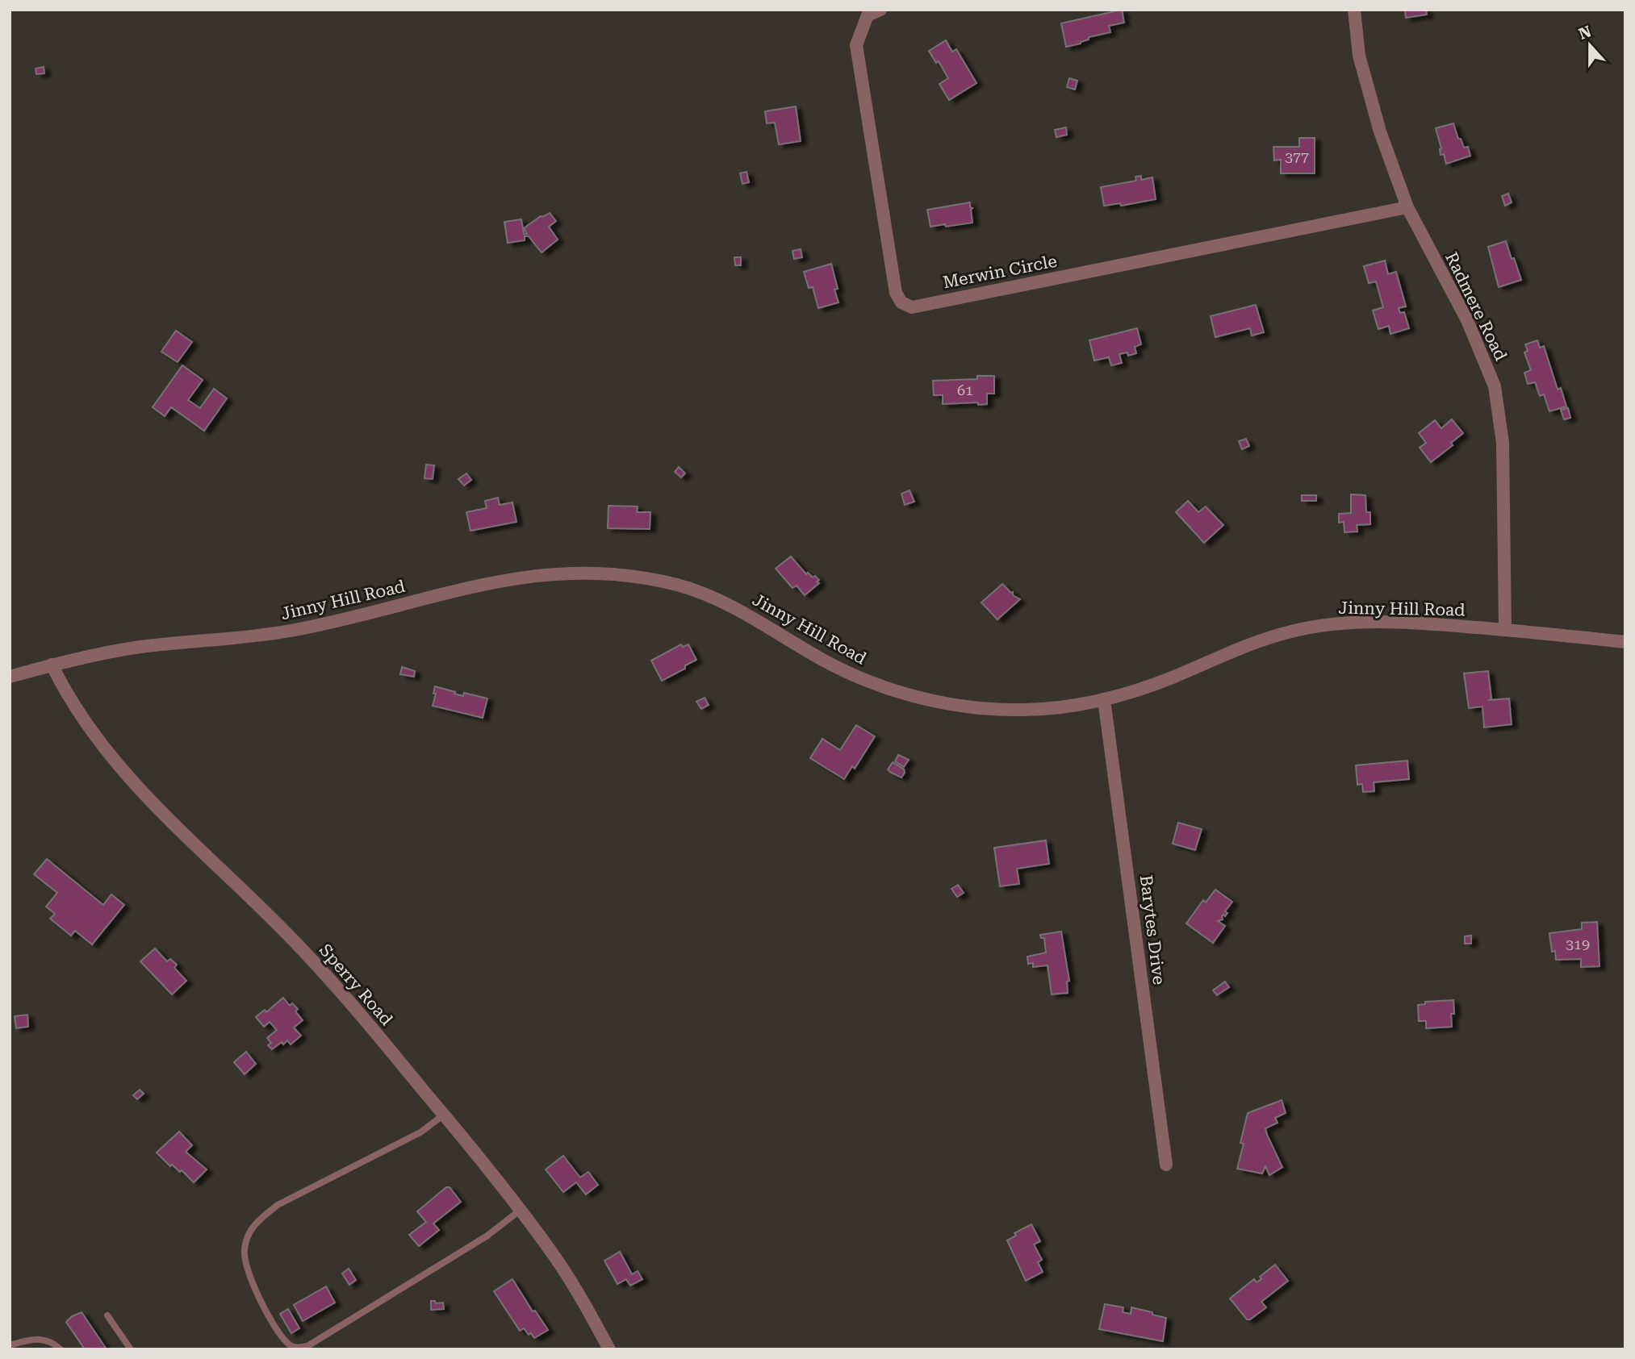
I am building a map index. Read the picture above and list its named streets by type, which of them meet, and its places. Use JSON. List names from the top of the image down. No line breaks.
{"streets":{"street":["Merwin Circle","Radmere Road","Jinny Hill Road","Barytes Drive","Sperry Road"]},"crossings":[["Merwin Circle","Radmere Road"],["Radmere Road","Jinny Hill Road"],["Jinny Hill Road","Barytes Drive"],["Jinny Hill Road","Sperry Road"]],"house_numbers":["377","61","319"],"north":"top"}
